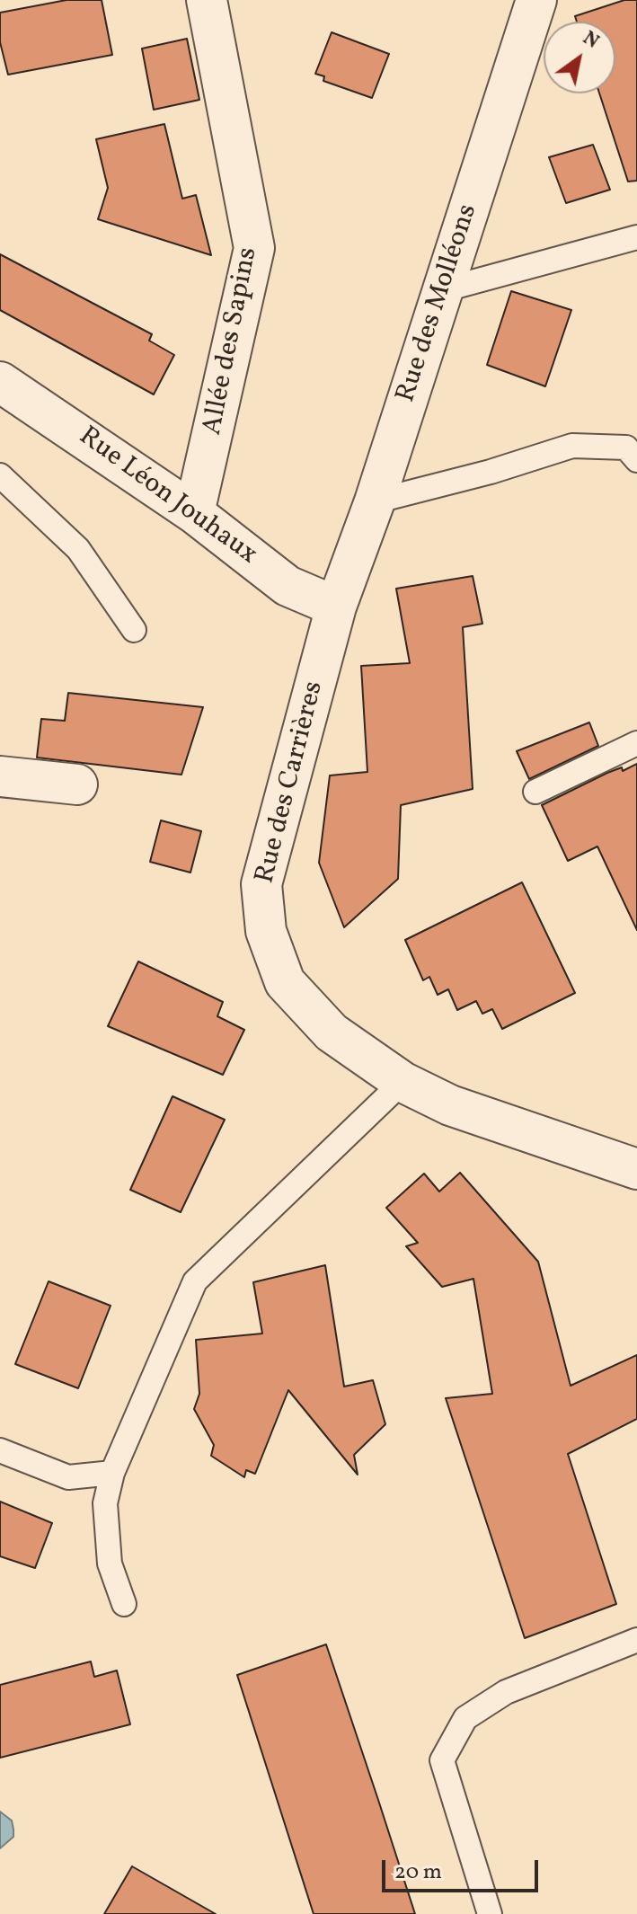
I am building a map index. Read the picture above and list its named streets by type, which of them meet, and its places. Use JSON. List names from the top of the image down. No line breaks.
{"streets":{"street":["Rue des Molléons","Allée des Sapins","Rue Léon Jouhaux","Rue des Carrières"]},"crossings":[["Rue des Molléons","Rue Léon Jouhaux"],["Rue des Molléons","Rue des Carrières"],["Allée des Sapins","Rue Léon Jouhaux"],["Rue Léon Jouhaux","Rue des Carrières"]],"scale_bar":"20 m","north":"top right"}
